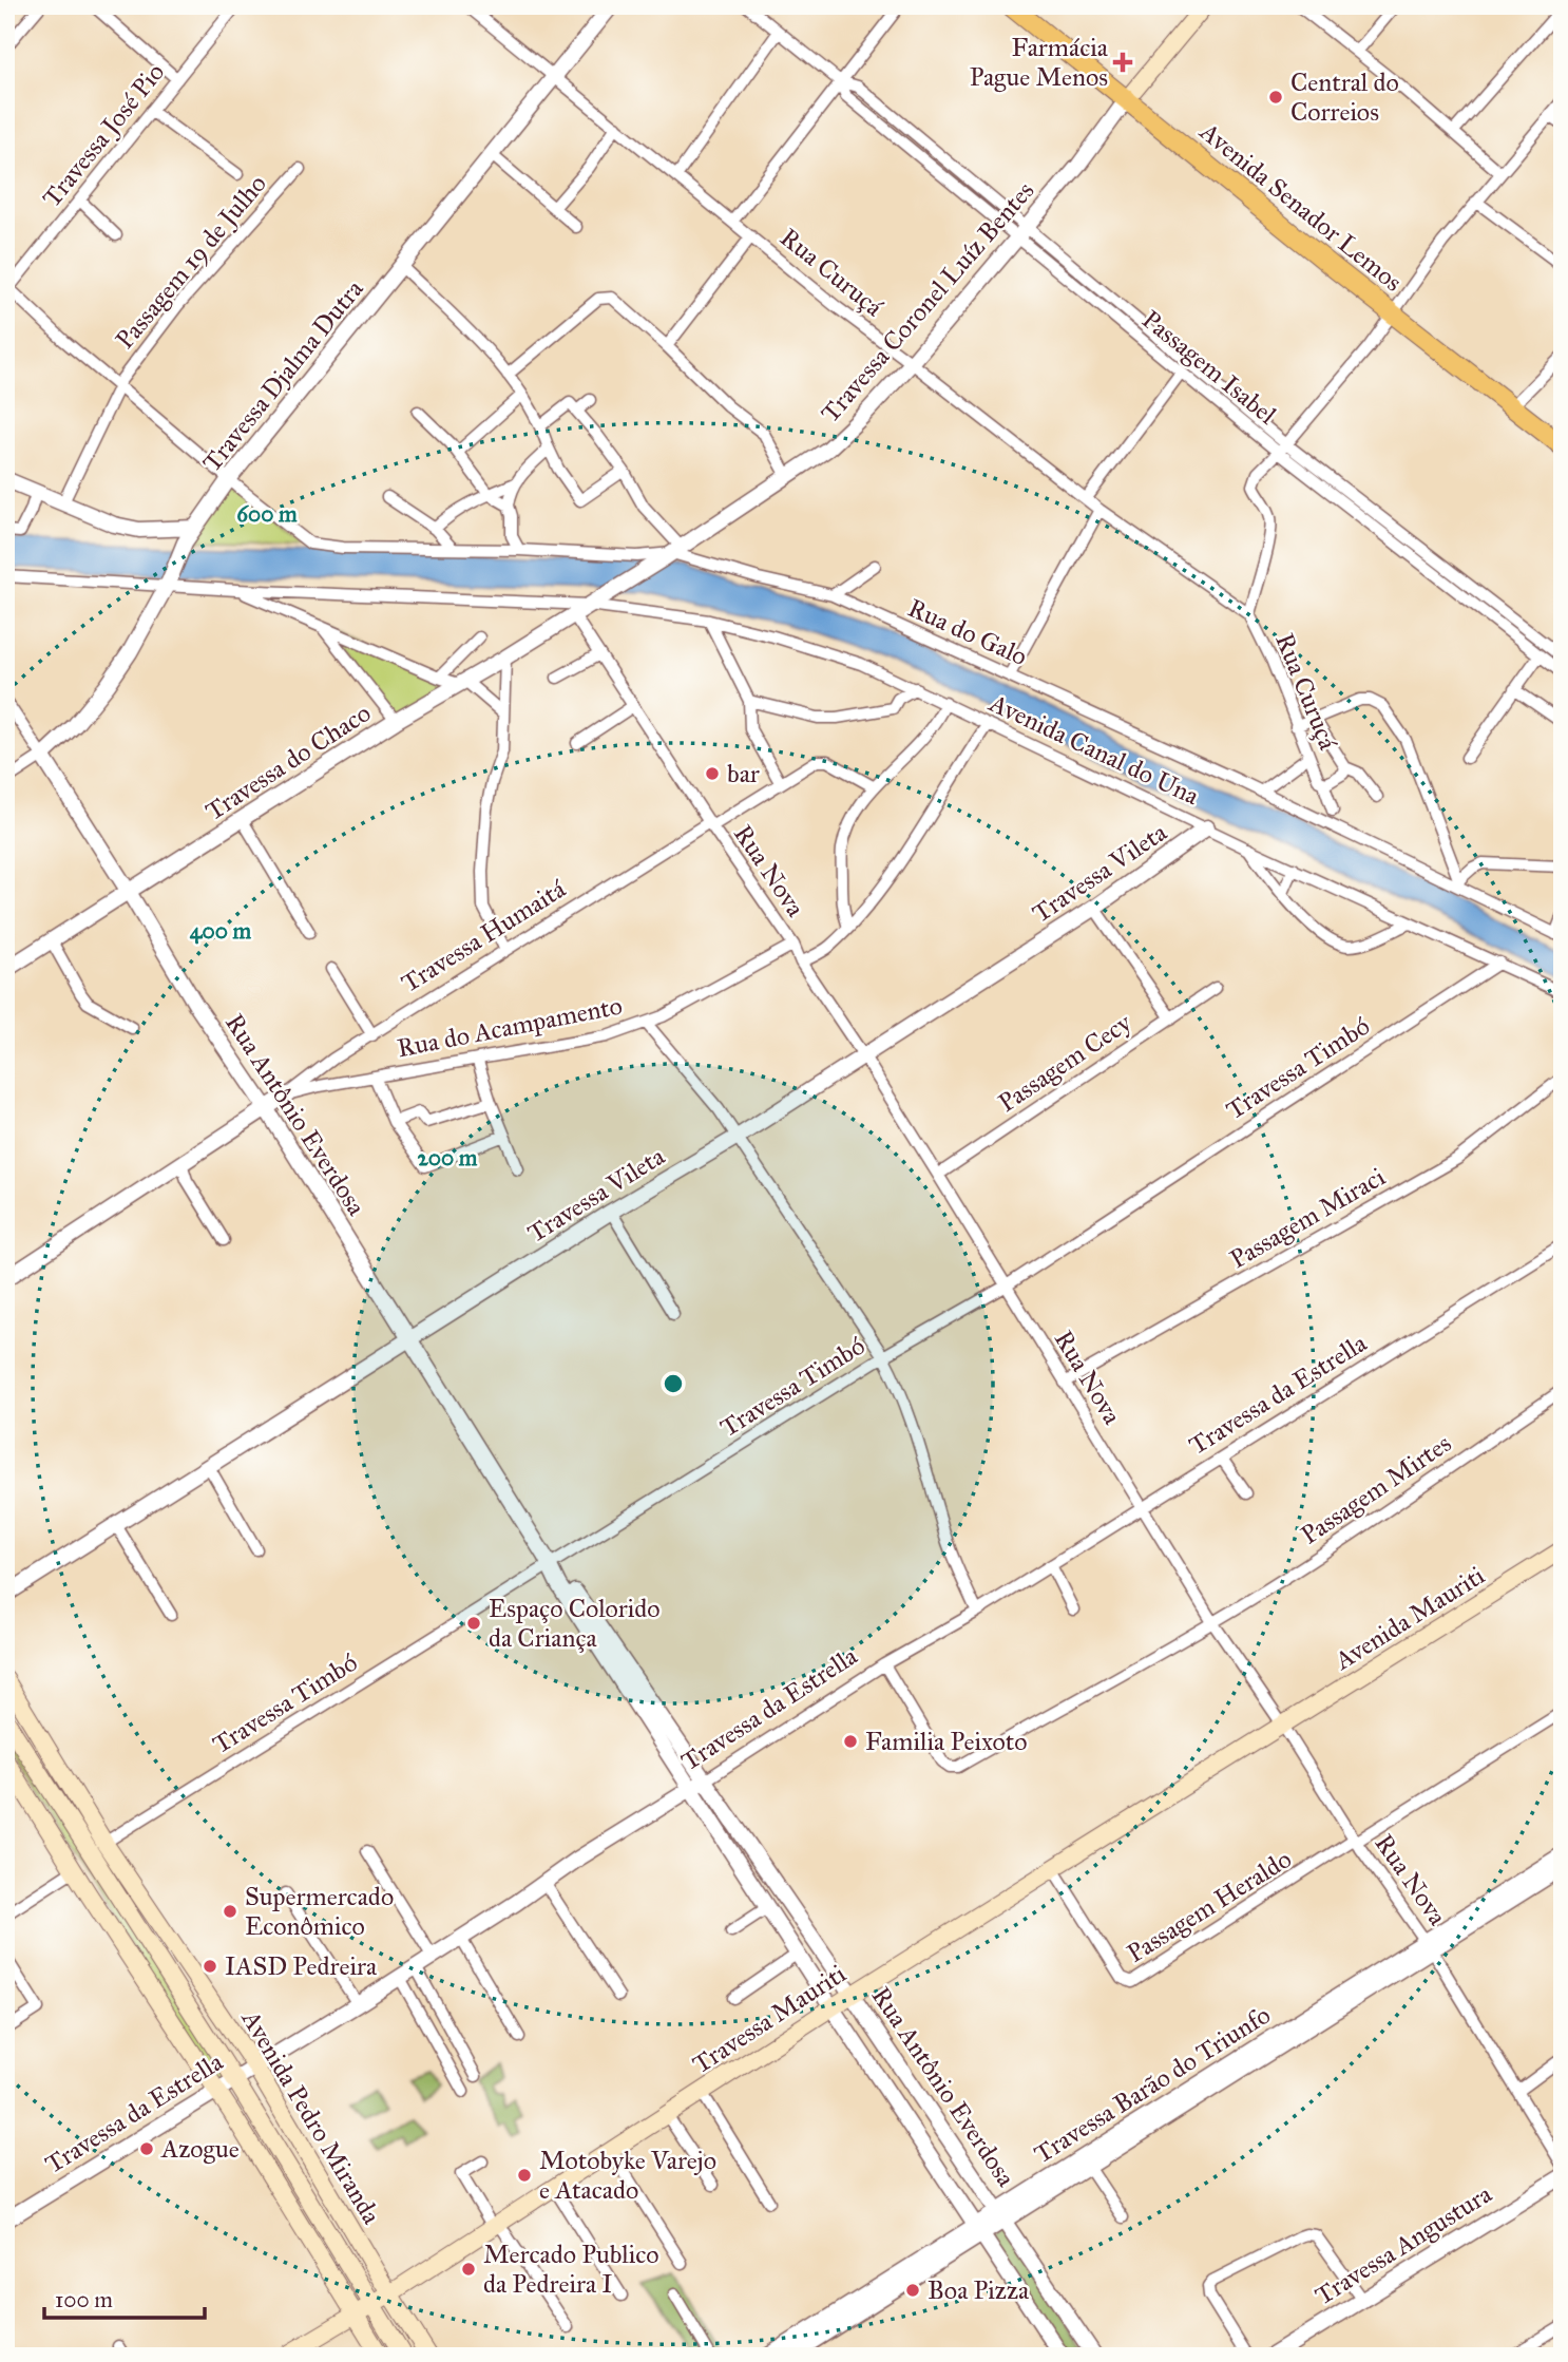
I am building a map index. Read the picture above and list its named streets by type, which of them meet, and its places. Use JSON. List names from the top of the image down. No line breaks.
{"streets":{"main road":["Avenida Senador Lemos","Travessa Coronel Luíz Bentes","Avenida Mauriti","Travessa Mauriti","Avenida Pedro Miranda"],"street":["Travessa José Pio","Passagem 19 de Julho","Rua Curuçá","Passagem Isabel","Travessa Djalma Dutra","Rua do Galo","Avenida Canal do Una","Travessa do Chaco","Rua Nova","Travessa Vileta","Travessa Humaitá","Rua do Acampamento","Passagem Cecy","Travessa Timbó","Rua Antônio Everdosa","Passagem Miraci","Travessa da Estrella","Passagem Mirtes","Passagem Heraldo","Travessa Barão do Triunfo","Travessa Angustura"]},"crossings":[["Avenida Senador Lemos","Travessa Coronel Luíz Bentes"],["Rua Curuçá","Travessa Coronel Luíz Bentes"],["Rua Curuçá","Passagem Isabel"],["Rua Curuçá","Travessa Djalma Dutra"],["Travessa Coronel Luíz Bentes","Passagem Isabel"],["Travessa Coronel Luíz Bentes","Rua do Galo"],["Travessa Coronel Luíz Bentes","Avenida Canal do Una"],["Travessa Coronel Luíz Bentes","Travessa do Chaco"],["Travessa Djalma Dutra","Rua do Galo"],["Travessa Djalma Dutra","Rua Antônio Everdosa"],["Avenida Canal do Una","Travessa do Chaco"],["Avenida Canal do Una","Travessa Vileta"],["Avenida Canal do Una","Travessa Timbó"],["Travessa do Chaco","Rua Nova"],["Travessa do Chaco","Rua Antônio Everdosa"],["Rua Nova","Travessa Vileta"],["Rua Nova","Travessa Humaitá"],["Rua Nova","Rua do Acampamento"],["Rua Nova","Passagem Cecy"],["Rua Nova","Travessa Timbó"],["Rua Nova","Passagem Miraci"],["Rua Nova","Travessa da Estrella"],["Rua Nova","Passagem Mirtes"],["Rua Nova","Avenida Mauriti"],["Rua Nova","Passagem Heraldo"],["Rua Nova","Travessa Mauriti"],["Rua Nova","Travessa Barão do Triunfo"],["Travessa Vileta","Rua Antônio Everdosa"],["Travessa Humaitá","Rua do Acampamento"],["Rua do Acampamento","Rua Antônio Everdosa"],["Travessa Timbó","Rua Antônio Everdosa"],["Travessa Timbó","Avenida Pedro Miranda"],["Rua Antônio Everdosa","Travessa da Estrella"],["Rua Antônio Everdosa","Travessa Mauriti"],["Rua Antônio Everdosa","Travessa Barão do Triunfo"],["Travessa da Estrella","Passagem Mirtes"],["Travessa da Estrella","Avenida Pedro Miranda"],["Avenida Mauriti","Travessa Mauriti"],["Passagem Heraldo","Travessa Mauriti"],["Travessa Mauriti","Avenida Pedro Miranda"]],"places":{"health":["Farmácia Pague Menos"],"other":["Central do Correios","bar","Espaço Colorido da Criança","Familia Peixoto","Supermercado Econômico","IASD Pedreira","Azogue","Motobyke Varejo e Atacado","Mercado Publico da Pedreira I","Boa Pizza"]},"scale_bar":"100 m","rings":["600 m","400 m","200 m"]}
